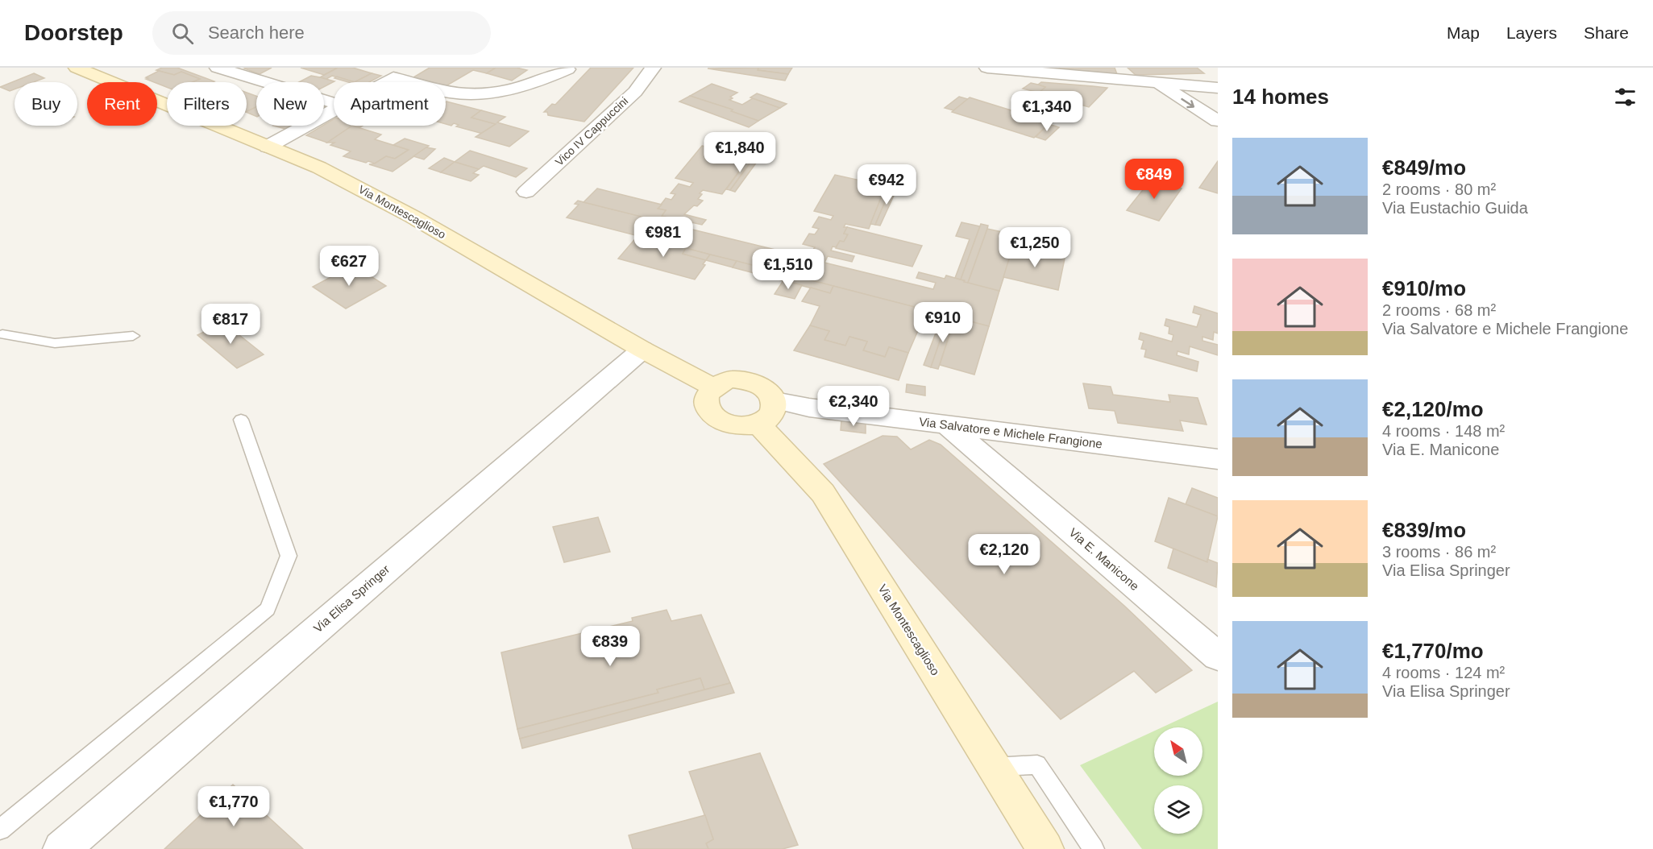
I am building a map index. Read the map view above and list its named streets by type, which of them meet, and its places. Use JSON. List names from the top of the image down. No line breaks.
{"streets":{"main road":["Via Montescaglioso"],"street":["Vico IV Cappuccini","Via Salvatore e Michele Frangione","Via E. Manicone","Via Elisa Springer"]},"crossings":[["Via Montescaglioso","Via Salvatore e Michele Frangione"],["Via Montescaglioso","Via Elisa Springer"],["Via Salvatore e Michele Frangione","Via E. Manicone"]],"north":"top left","page":{"header":"Doorstep","search":"Search here","nav":["Map","Layers","Share"],"heading":"14 homes","chip":["Buy","Rent","Filters","New","Apartment"],"price":["€1,340","€1,840","€849","€942","€981","€1,250","€627","€1,510","€910","€817","€2,340","€2,120","€839","€1,770"],"list":[{"name":"€849/mo","note":"2 rooms · 80 m² · Via Eustachio Guida"},{"name":"€910/mo","note":"2 rooms · 68 m² · Via Salvatore e Michele Frangione"},{"name":"€2,120/mo","note":"4 rooms · 148 m² · Via E. Manicone"},{"name":"€839/mo","note":"3 rooms · 86 m² · Via Elisa Springer"},{"name":"€1,770/mo","note":"4 rooms · 124 m² · Via Elisa Springer"}]}}
